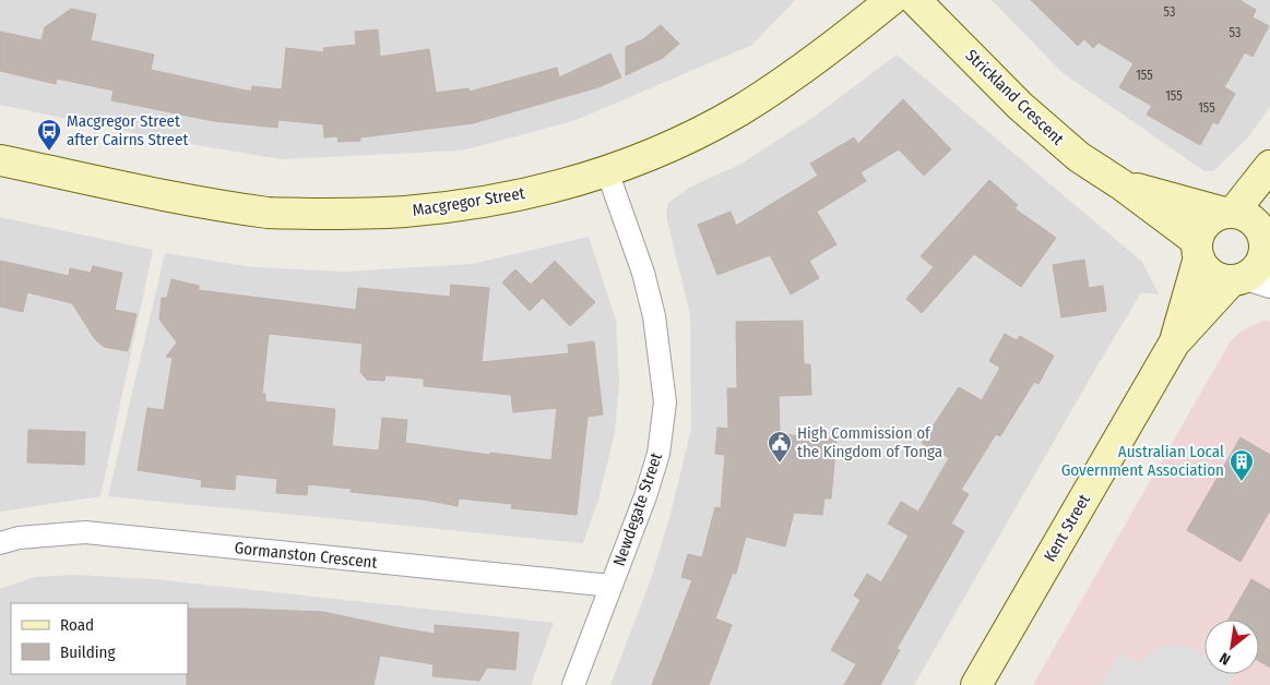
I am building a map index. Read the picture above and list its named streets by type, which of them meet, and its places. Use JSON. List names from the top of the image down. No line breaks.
{"streets":{"street":["Strickland Crescent","Macgregor Street","Newdegate Street","Kent Street","Gormanston Crescent"]},"crossings":[["Strickland Crescent","Kent Street"],["Macgregor Street","Newdegate Street"],["Newdegate Street","Gormanston Crescent"]],"places":{"bus stop":["Macgregor Street after Cairns Street"],"public building":["High Commission of the Kingdom of Tonga"],"building":["Australian Local Government Association"]},"house_numbers":["53","53","155","155","155"],"legend":["Road","Building"],"north":"bottom left"}
